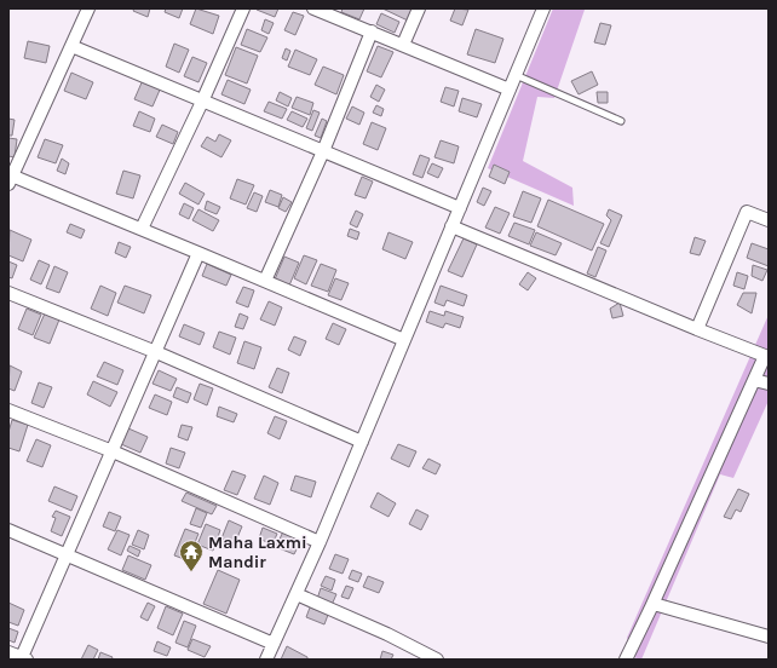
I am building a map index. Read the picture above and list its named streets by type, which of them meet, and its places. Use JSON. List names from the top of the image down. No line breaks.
{"places":{"temple":["Maha Laxmi Mandir"]}}
